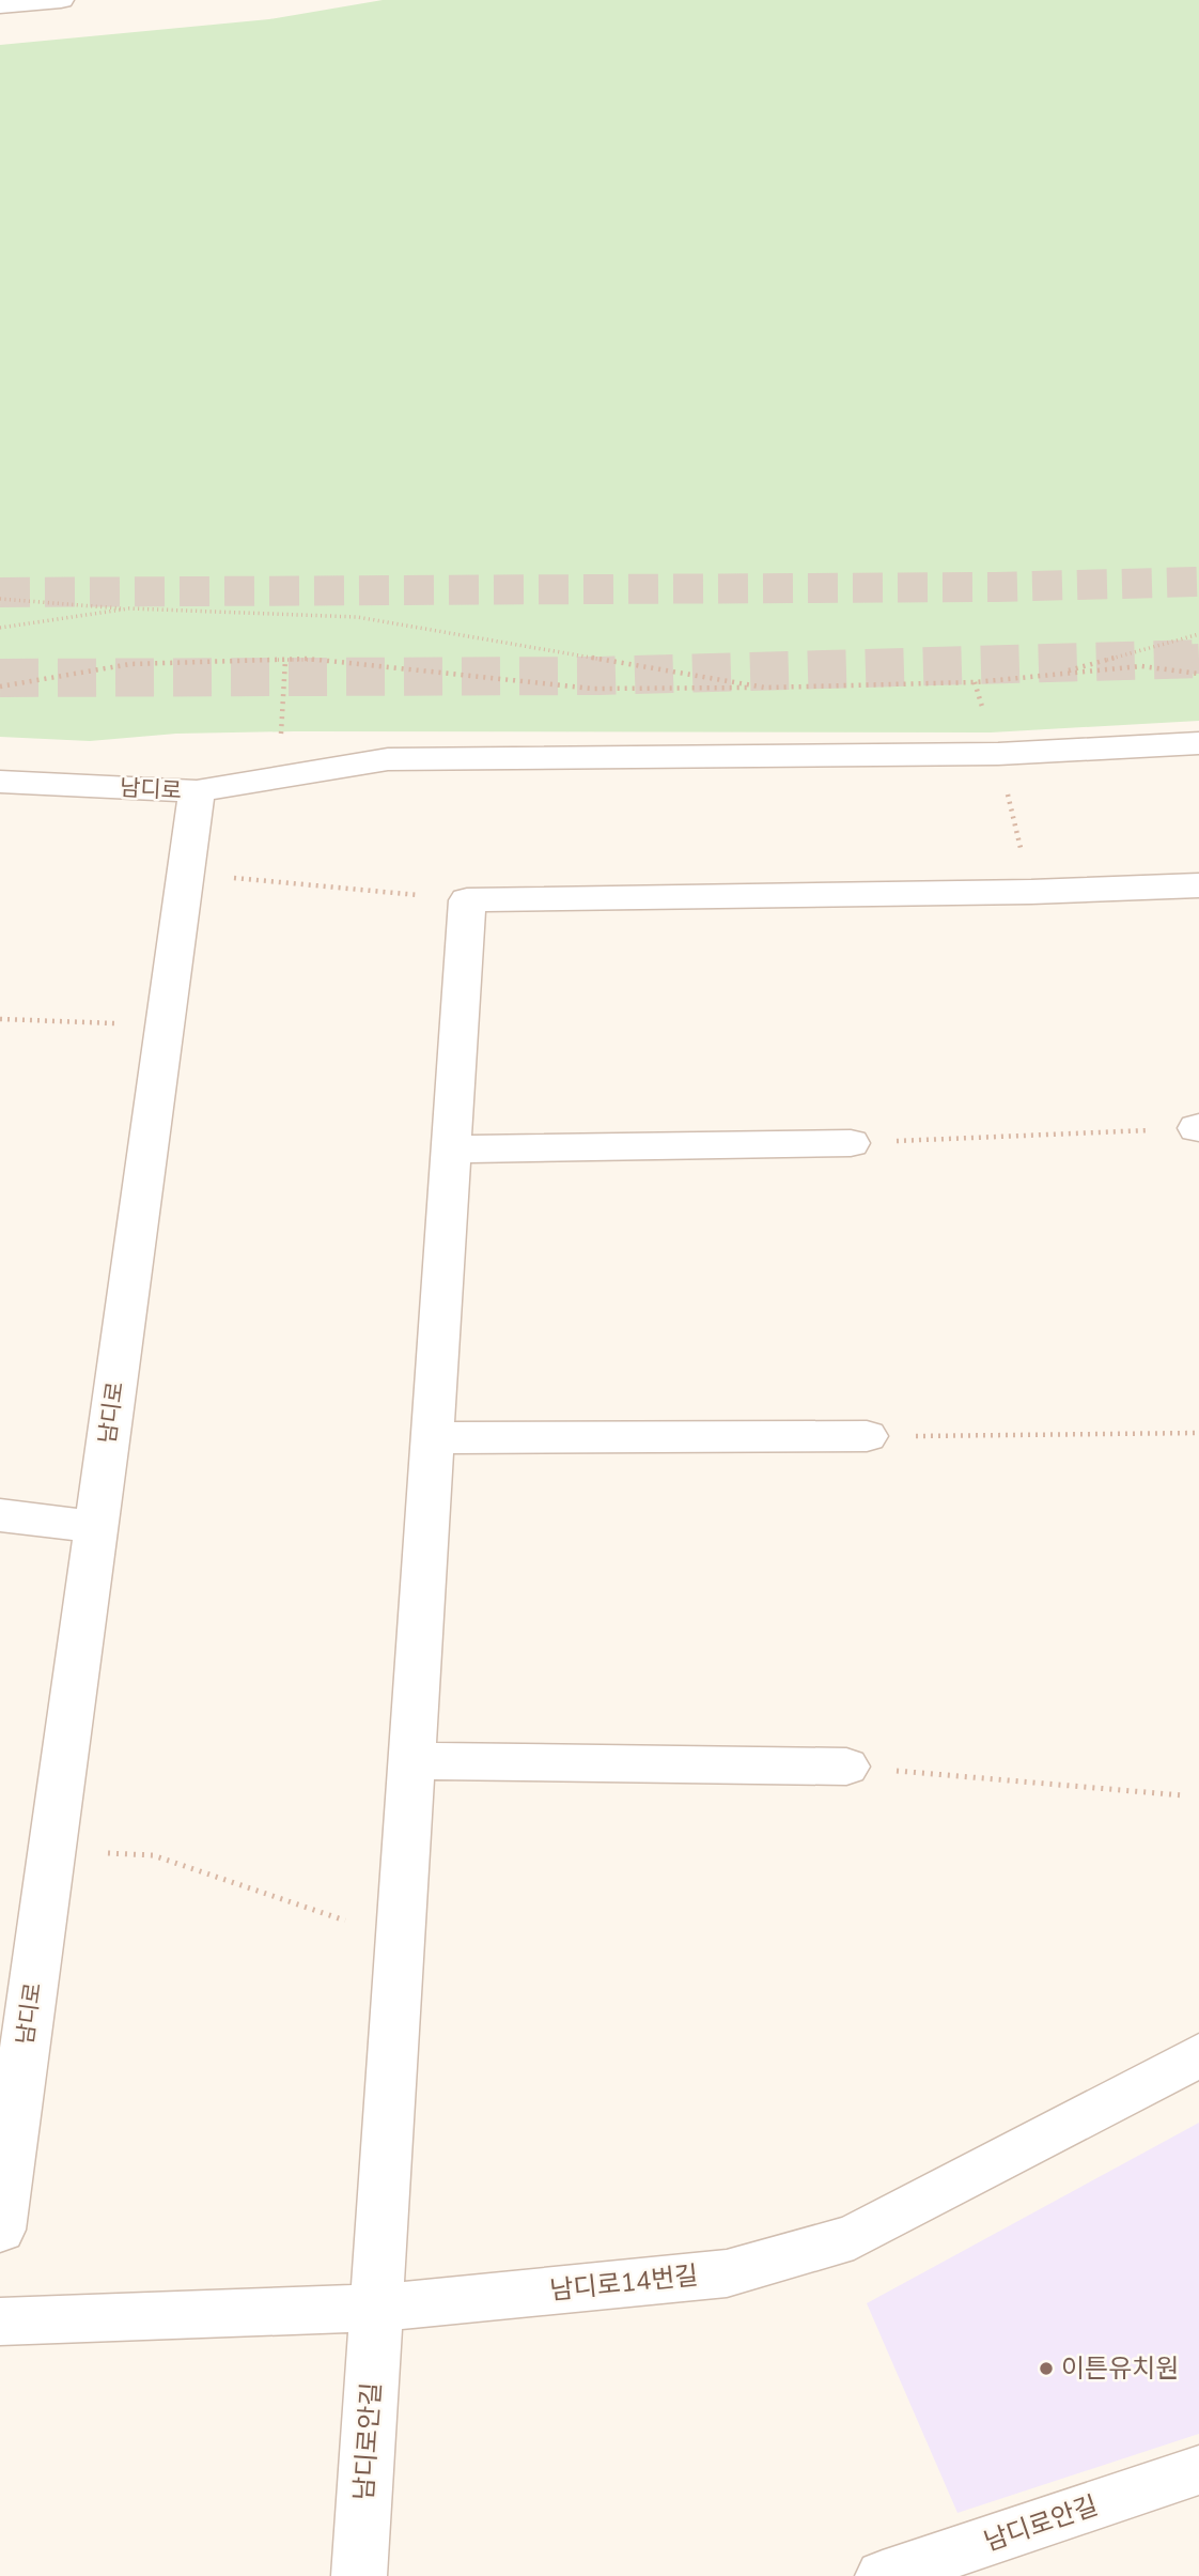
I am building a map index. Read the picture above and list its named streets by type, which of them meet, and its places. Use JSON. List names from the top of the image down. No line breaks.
{"streets":{"street":["남디로","남디로14번길","남디로안길"]},"crossings":[["남디로14번길","남디로안길"]],"places":["이튼유치원"]}
